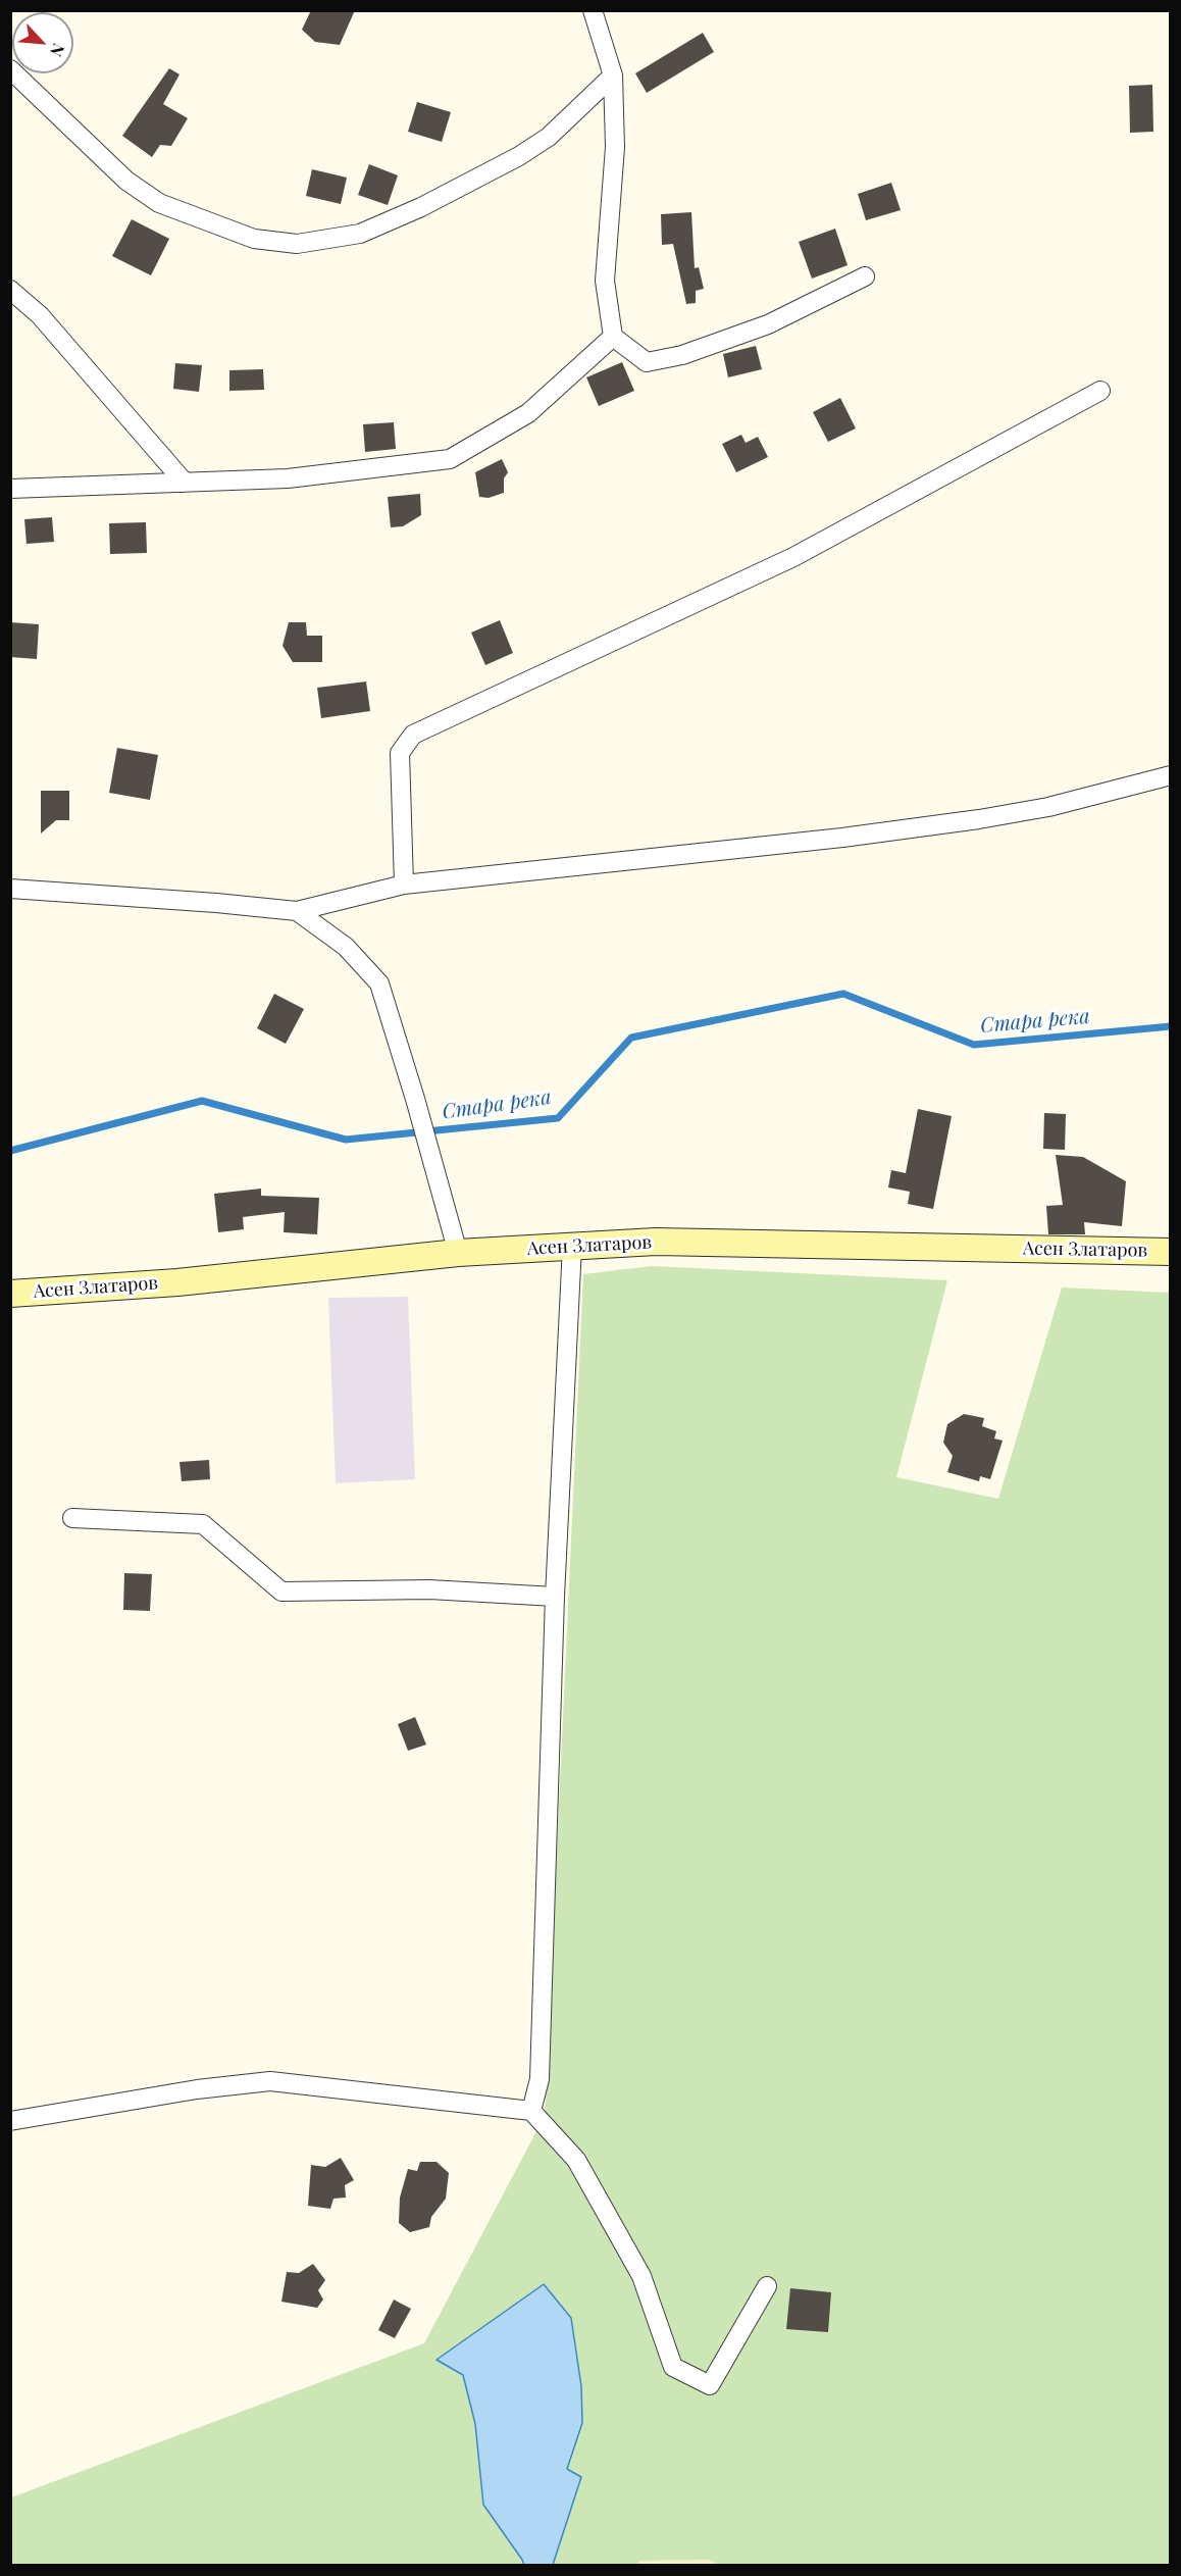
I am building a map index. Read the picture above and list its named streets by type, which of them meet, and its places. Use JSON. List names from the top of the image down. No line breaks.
{"streets":{"street":["Асен Златаров"]},"water":["Стара река"],"north":"bottom right"}
